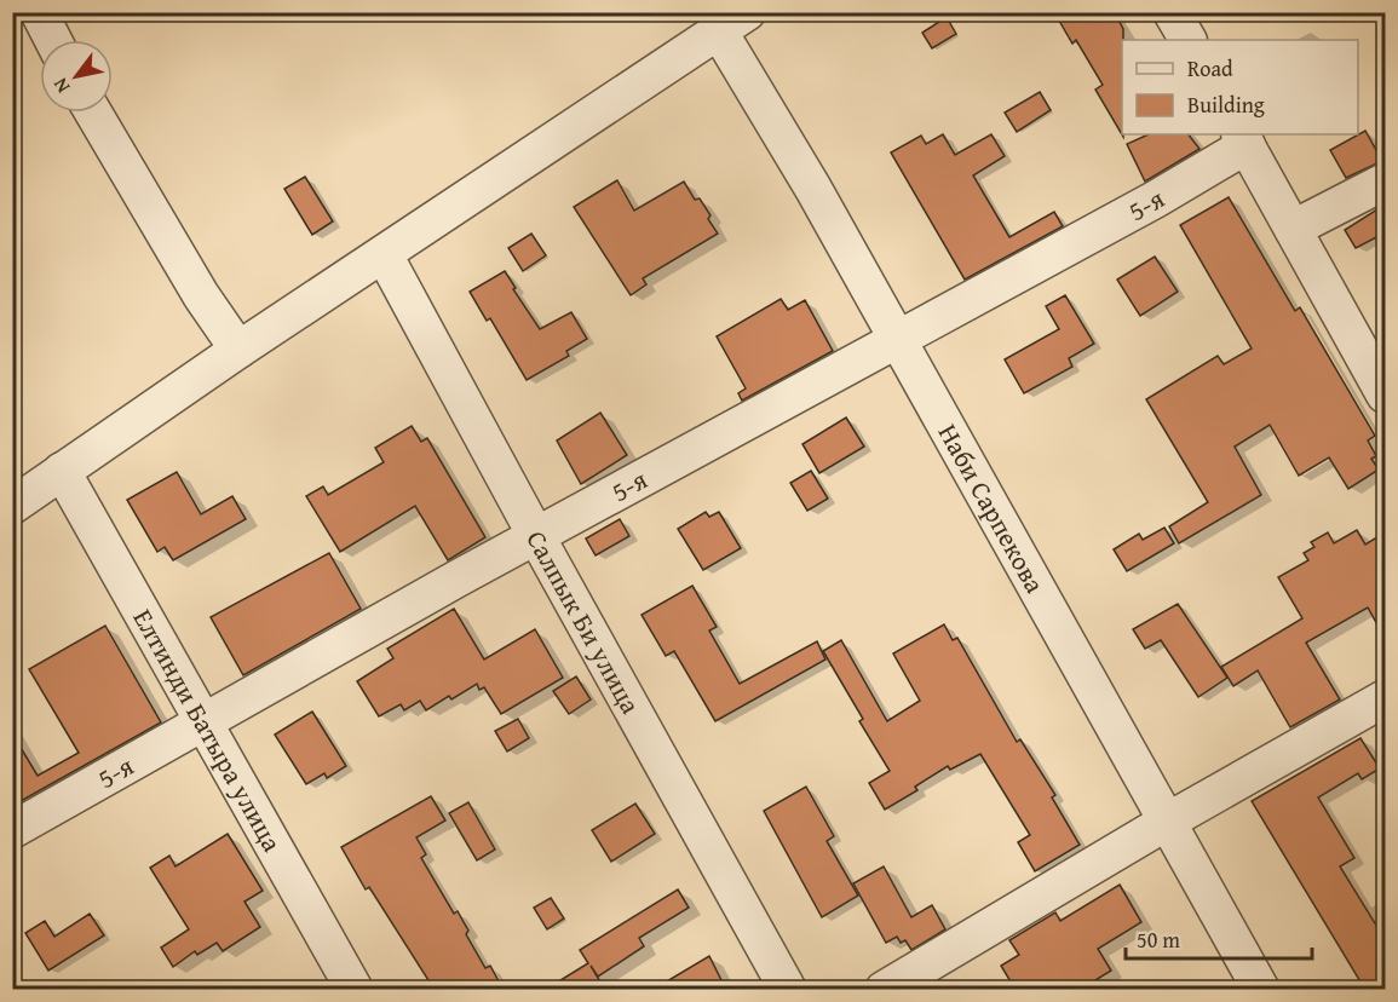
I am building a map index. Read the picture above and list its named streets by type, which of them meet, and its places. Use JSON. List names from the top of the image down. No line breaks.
{"streets":{"street":["5-я","Наби Сарпекова","Салпык Би улица","Елтинди Батыра улица"]},"crossings":[["5-я","Наби Сарпекова"],["5-я","Салпык Би улица"],["5-я","Елтинди Батыра улица"]],"legend":["Road","Building"],"scale_bar":"50 m","north":"bottom left"}
